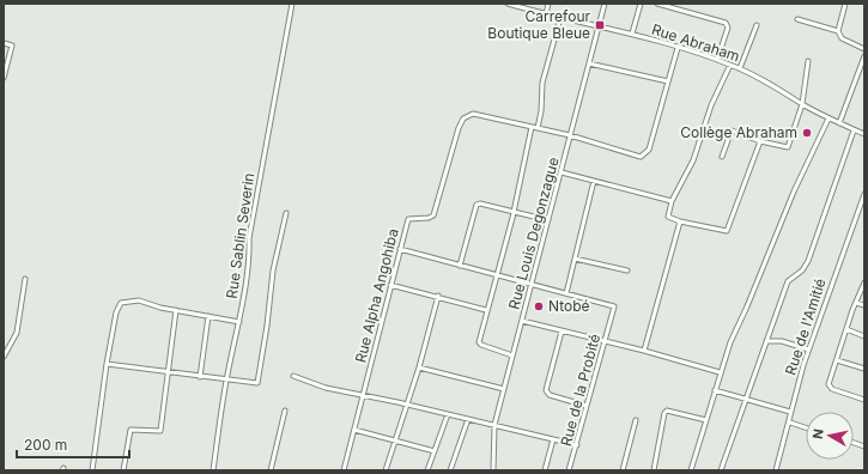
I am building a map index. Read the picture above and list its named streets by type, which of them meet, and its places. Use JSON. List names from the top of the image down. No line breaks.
{"streets":{"street":["Rue Abraham","Rue Louis Degonzague","Rue Sablin Severin","Rue Alpha Angohiba","Rue de l'Amitié","Rue de la Probité"]},"crossings":[["Rue Abraham","Rue Louis Degonzague"],["Rue Louis Degonzague","Rue Alpha Angohiba"],["Rue Louis Degonzague","Rue de la Probité"],["Rue Alpha Angohiba","Rue de la Probité"]],"places":{"transit":["Carrefour Boutique Bleue"],"other":["Collège Abraham","Ntobé"]},"scale_bar":"200 m","north":"left"}
